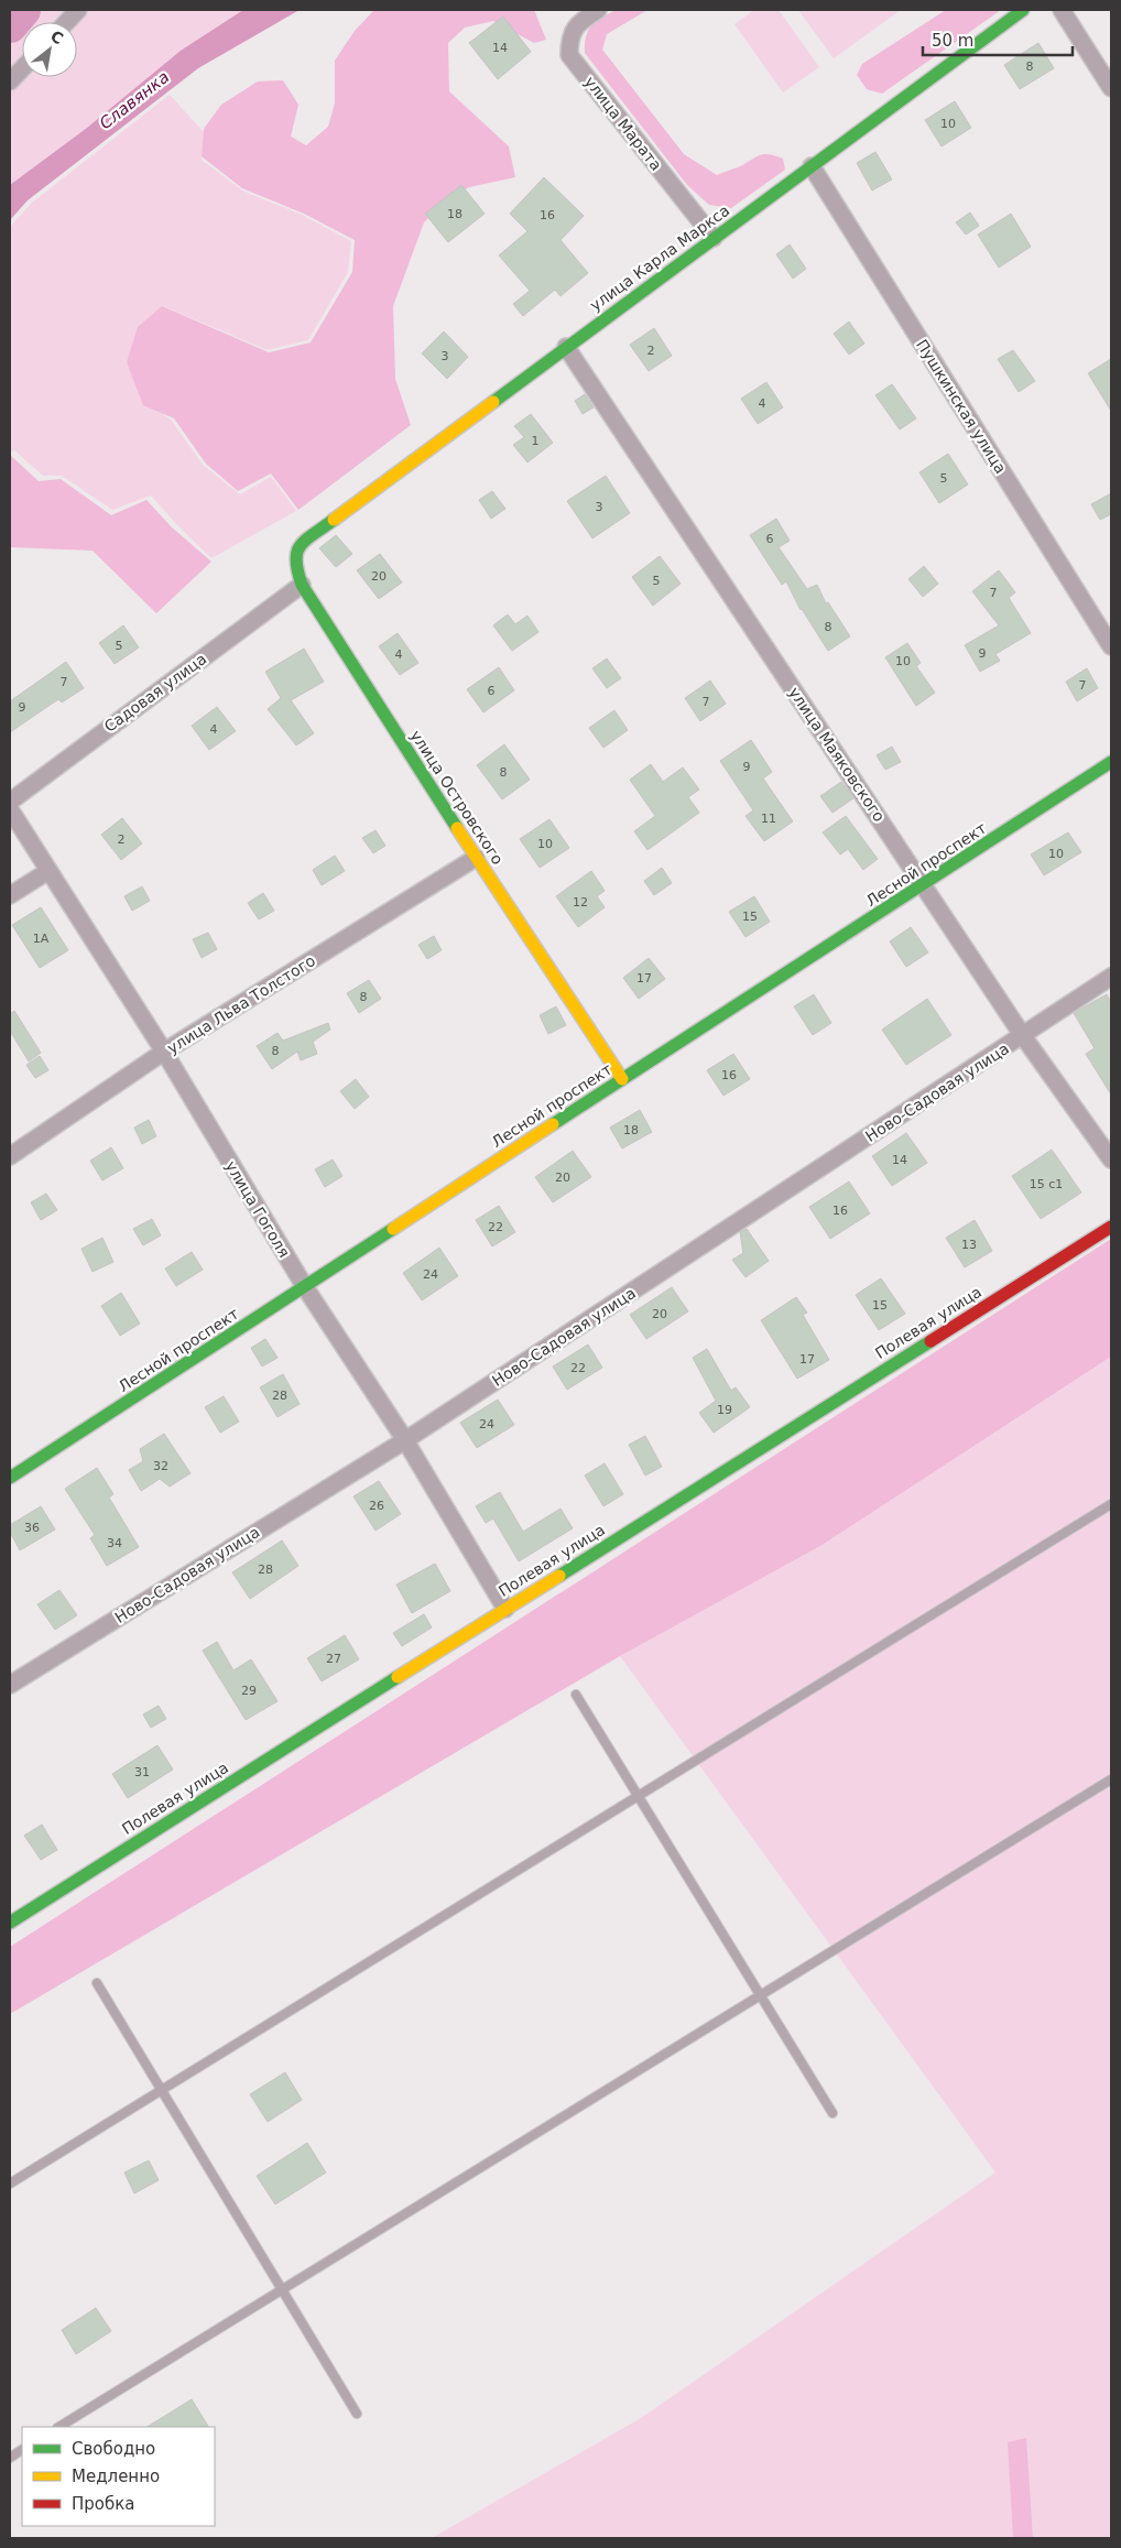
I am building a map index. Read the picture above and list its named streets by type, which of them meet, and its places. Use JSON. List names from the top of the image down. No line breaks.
{"streets":{"street":["улица Марата","улица Карла Маркса","Пушкинская улица","Садовая улица","улица Маяковского","улица Островского","Лесной проспект","улица Льва Толстого","Ново-Садовая улица","улица Гоголя","Полевая улица"]},"crossings":[["улица Марата","улица Карла Маркса"],["улица Карла Маркса","Пушкинская улица"],["улица Карла Маркса","улица Маяковского"],["улица Карла Маркса","улица Островского"],["Садовая улица","улица Островского"],["улица Маяковского","Лесной проспект"],["улица Маяковского","Ново-Садовая улица"],["улица Островского","Лесной проспект"],["улица Островского","улица Льва Толстого"],["Лесной проспект","улица Гоголя"],["улица Льва Толстого","улица Гоголя"],["Ново-Садовая улица","улица Гоголя"],["улица Гоголя","Полевая улица"]],"water":["Славянка"],"house_numbers":["14","8","10","18","16","2","3","4","1","5","3","6","20","5","7","8","5","9","4","10","7","7","6","7","9","4","9","8","11","2","10","10","12","15","1А","17","8","8","16","18","14","20","15 с1","16","22","13","24","15","20","17","22","28","19","24","32","26","36","34","28","27","29","31"],"legend":["Свободно","Медленно","Пробка"],"scale_bar":"50 m","north":"top right"}
